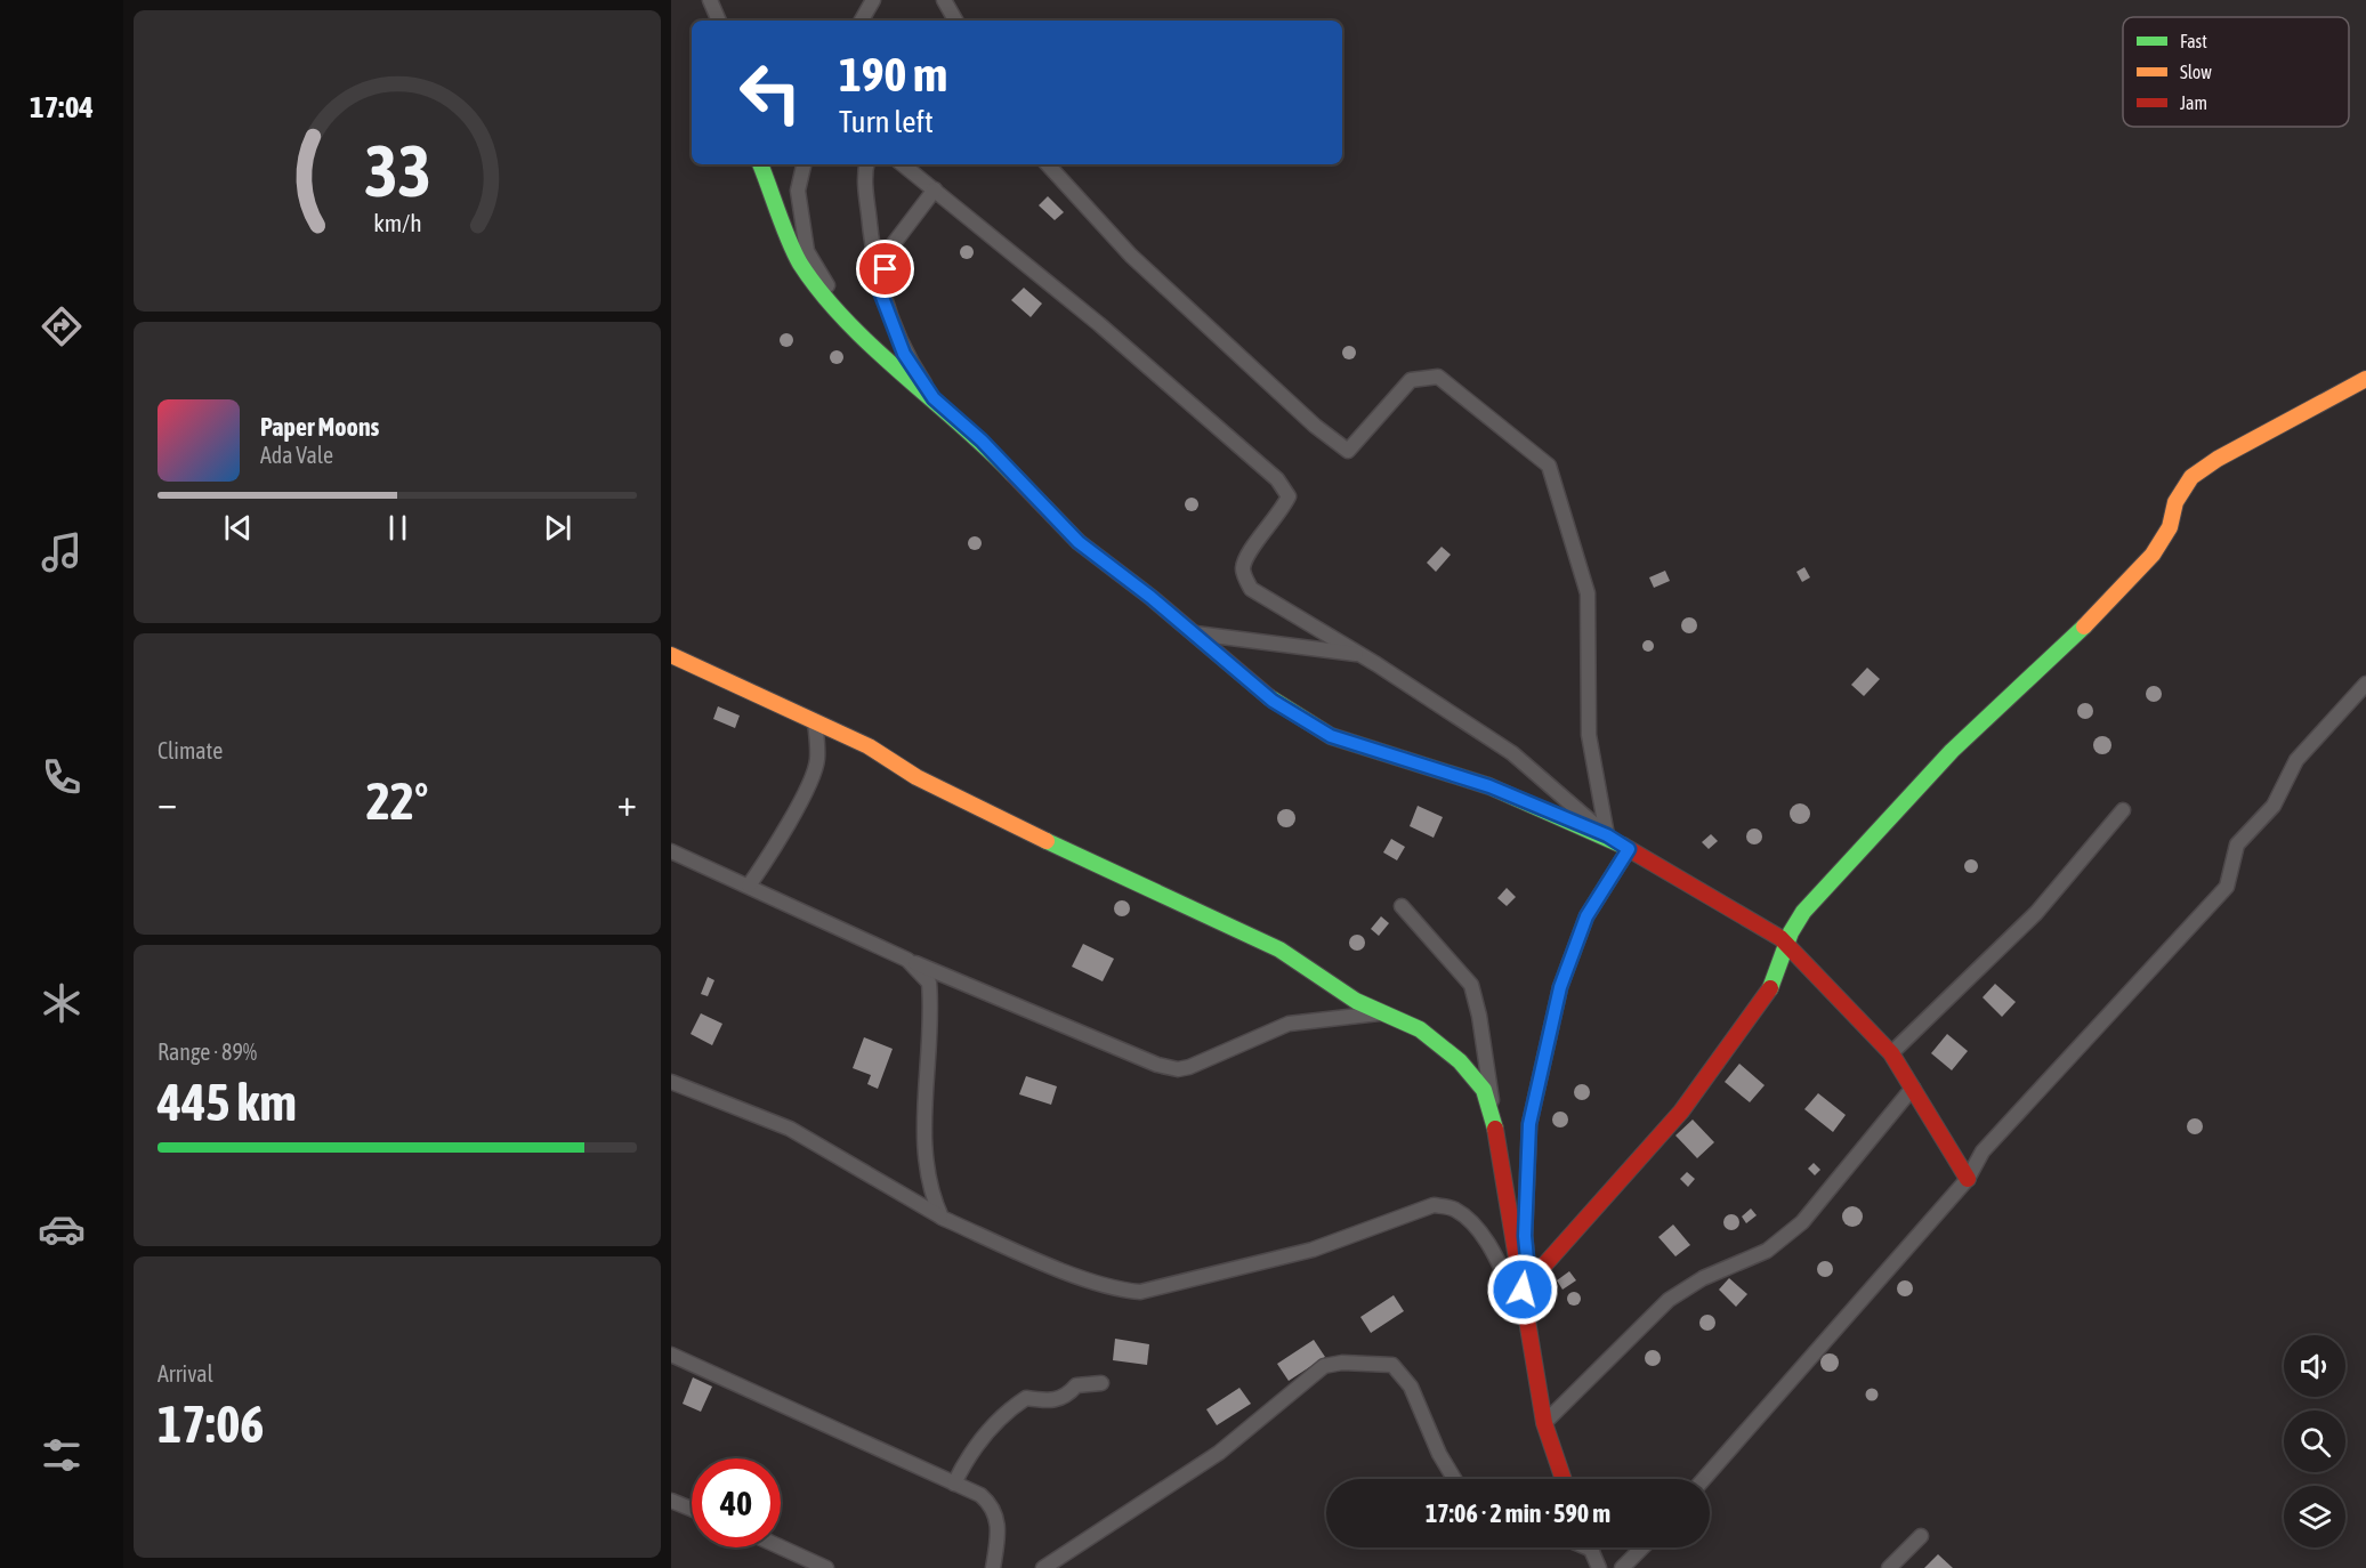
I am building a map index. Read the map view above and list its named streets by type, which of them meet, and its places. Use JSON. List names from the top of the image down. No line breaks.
{"legend":["Fast","Slow","Jam"],"page":{"tabs":"17:04","turn":["190 m","Turn left"],"song":["Paper Moons","Ada Vale"],"tile":["Climate",["Range · 89%","445 km"],["Arrival","17:06"]],"heat":["−","22°","+"],"limit":"40","trip":"17:06 · 2 min · 590 m","gauge":["33","km/h"]}}
